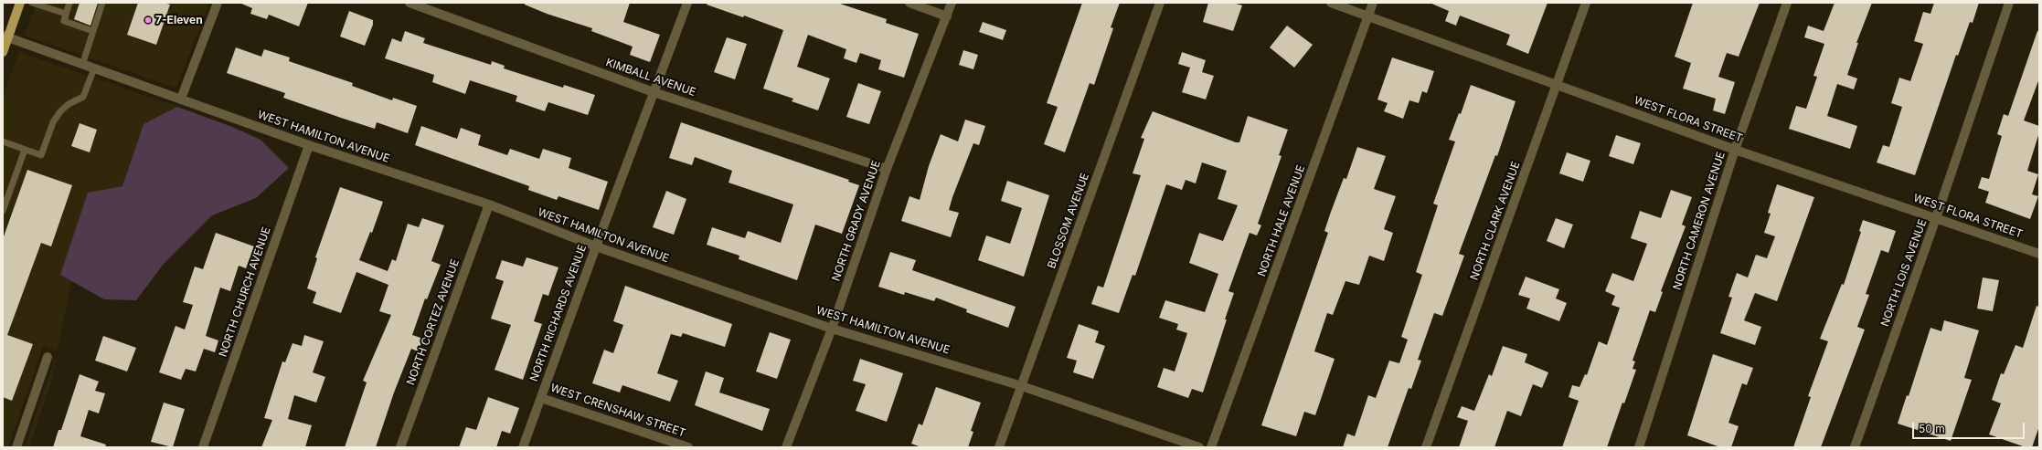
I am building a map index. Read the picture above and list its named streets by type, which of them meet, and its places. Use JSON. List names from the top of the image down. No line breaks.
{"streets":{"street":["KIMBALL AVENUE","WEST FLORA STREET","WEST HAMILTON AVENUE","NORTH GRADY AVENUE","BLOSSOM AVENUE","NORTH HALE AVENUE","NORTH CLARK AVENUE","NORTH CAMERON AVENUE","NORTH LOIS AVENUE","NORTH CHURCH AVENUE","NORTH RICHARDS AVENUE","NORTH CORTEZ AVENUE","WEST CRENSHAW STREET"]},"crossings":[["KIMBALL AVENUE","NORTH GRADY AVENUE"],["KIMBALL AVENUE","NORTH RICHARDS AVENUE"],["WEST FLORA STREET","NORTH HALE AVENUE"],["WEST FLORA STREET","NORTH CLARK AVENUE"],["WEST FLORA STREET","NORTH CAMERON AVENUE"],["WEST FLORA STREET","NORTH LOIS AVENUE"],["WEST HAMILTON AVENUE","NORTH GRADY AVENUE"],["WEST HAMILTON AVENUE","BLOSSOM AVENUE"],["WEST HAMILTON AVENUE","NORTH CHURCH AVENUE"],["WEST HAMILTON AVENUE","NORTH RICHARDS AVENUE"],["WEST HAMILTON AVENUE","NORTH CORTEZ AVENUE"],["NORTH RICHARDS AVENUE","WEST CRENSHAW STREET"]],"places":["7-Eleven"],"scale_bar":"50 m"}
